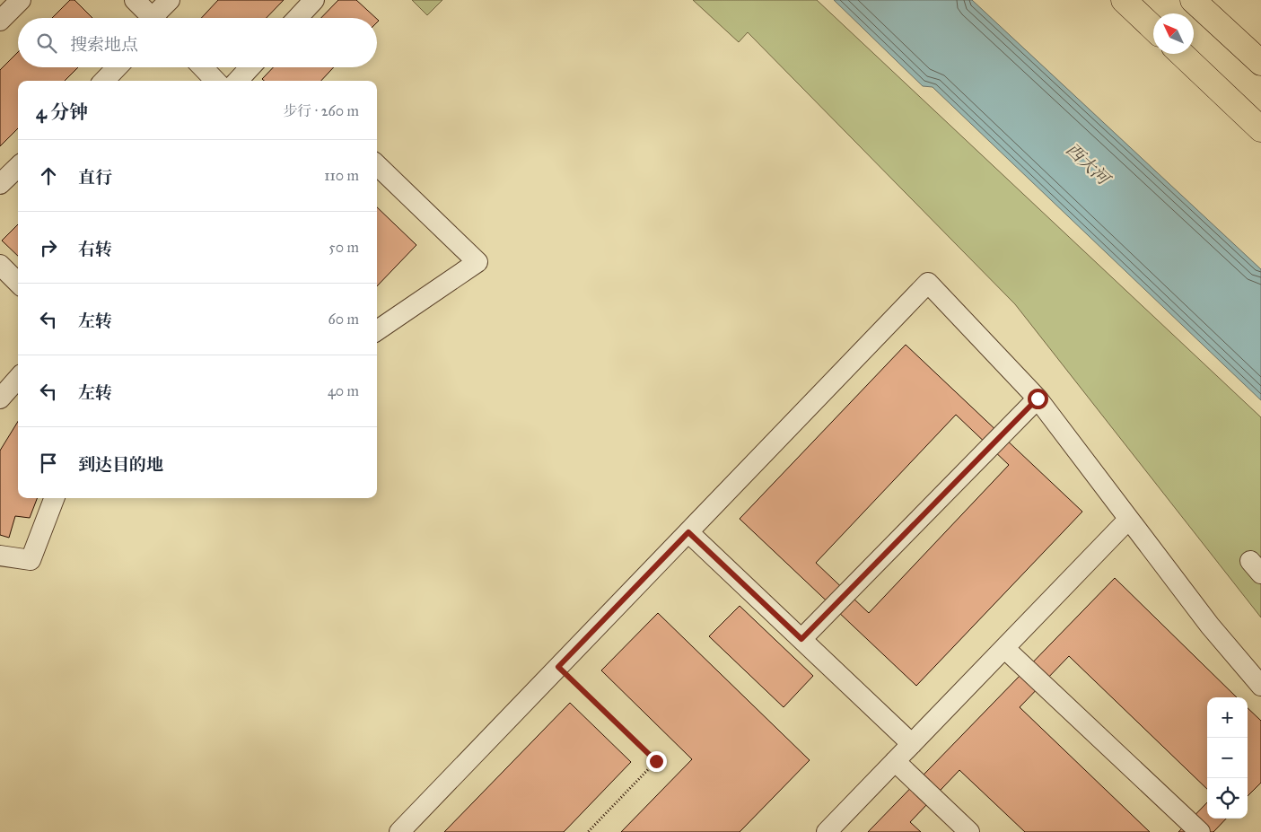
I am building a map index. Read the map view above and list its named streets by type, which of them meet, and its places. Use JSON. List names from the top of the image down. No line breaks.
{"water":["西大河"],"north":"top left","page":{"search":"搜索地点","heading":["4 分钟","步行 · 260 m"],"list":[["直行","110 m"],["右转","50 m"],["左转","60 m"],["左转","40 m"],"到达目的地"],"map_buttons":["+","−"]}}
